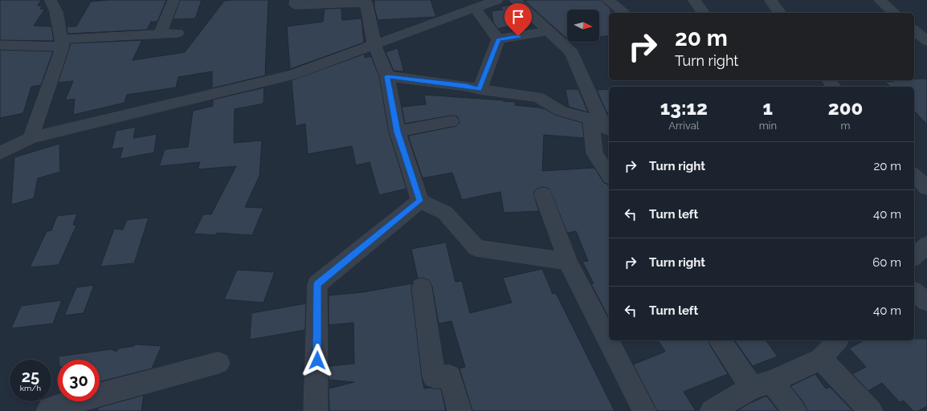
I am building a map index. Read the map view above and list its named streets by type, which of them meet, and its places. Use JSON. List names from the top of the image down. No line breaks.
{"north":"right","page":{"turn":["20 m","Turn right"],"eta":["13:12","Arrival","1","min","200","m"],"list":[{"name":"Turn right","value":"20 m"},{"name":"Turn left","value":"40 m"},{"name":"Turn right","value":"60 m"},{"name":"Turn left","value":"40 m"}],"speed":"25 km/h","limit":"30"}}
